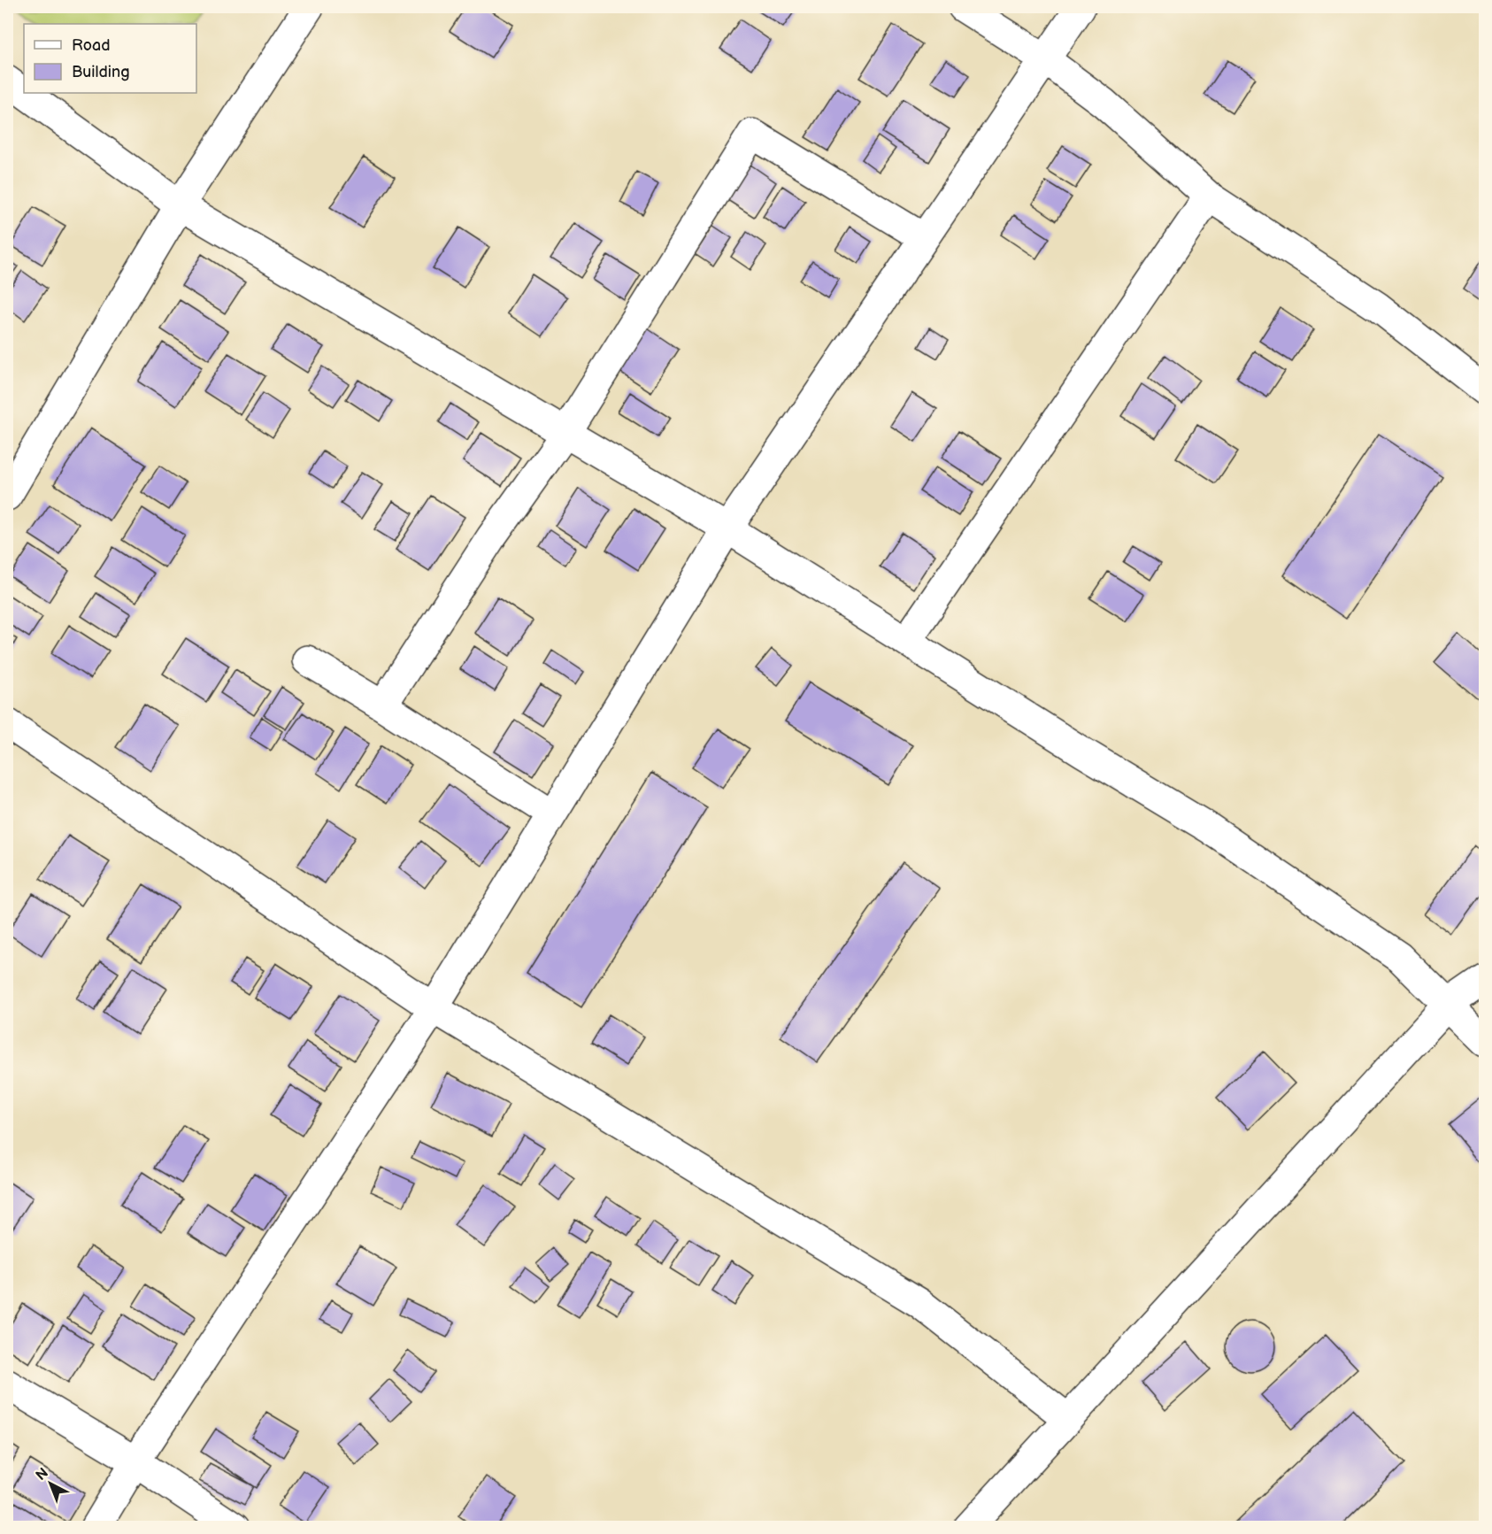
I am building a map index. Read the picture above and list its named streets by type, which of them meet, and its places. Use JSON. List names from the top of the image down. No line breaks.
{"legend":["Road","Building"],"north":"top left"}
